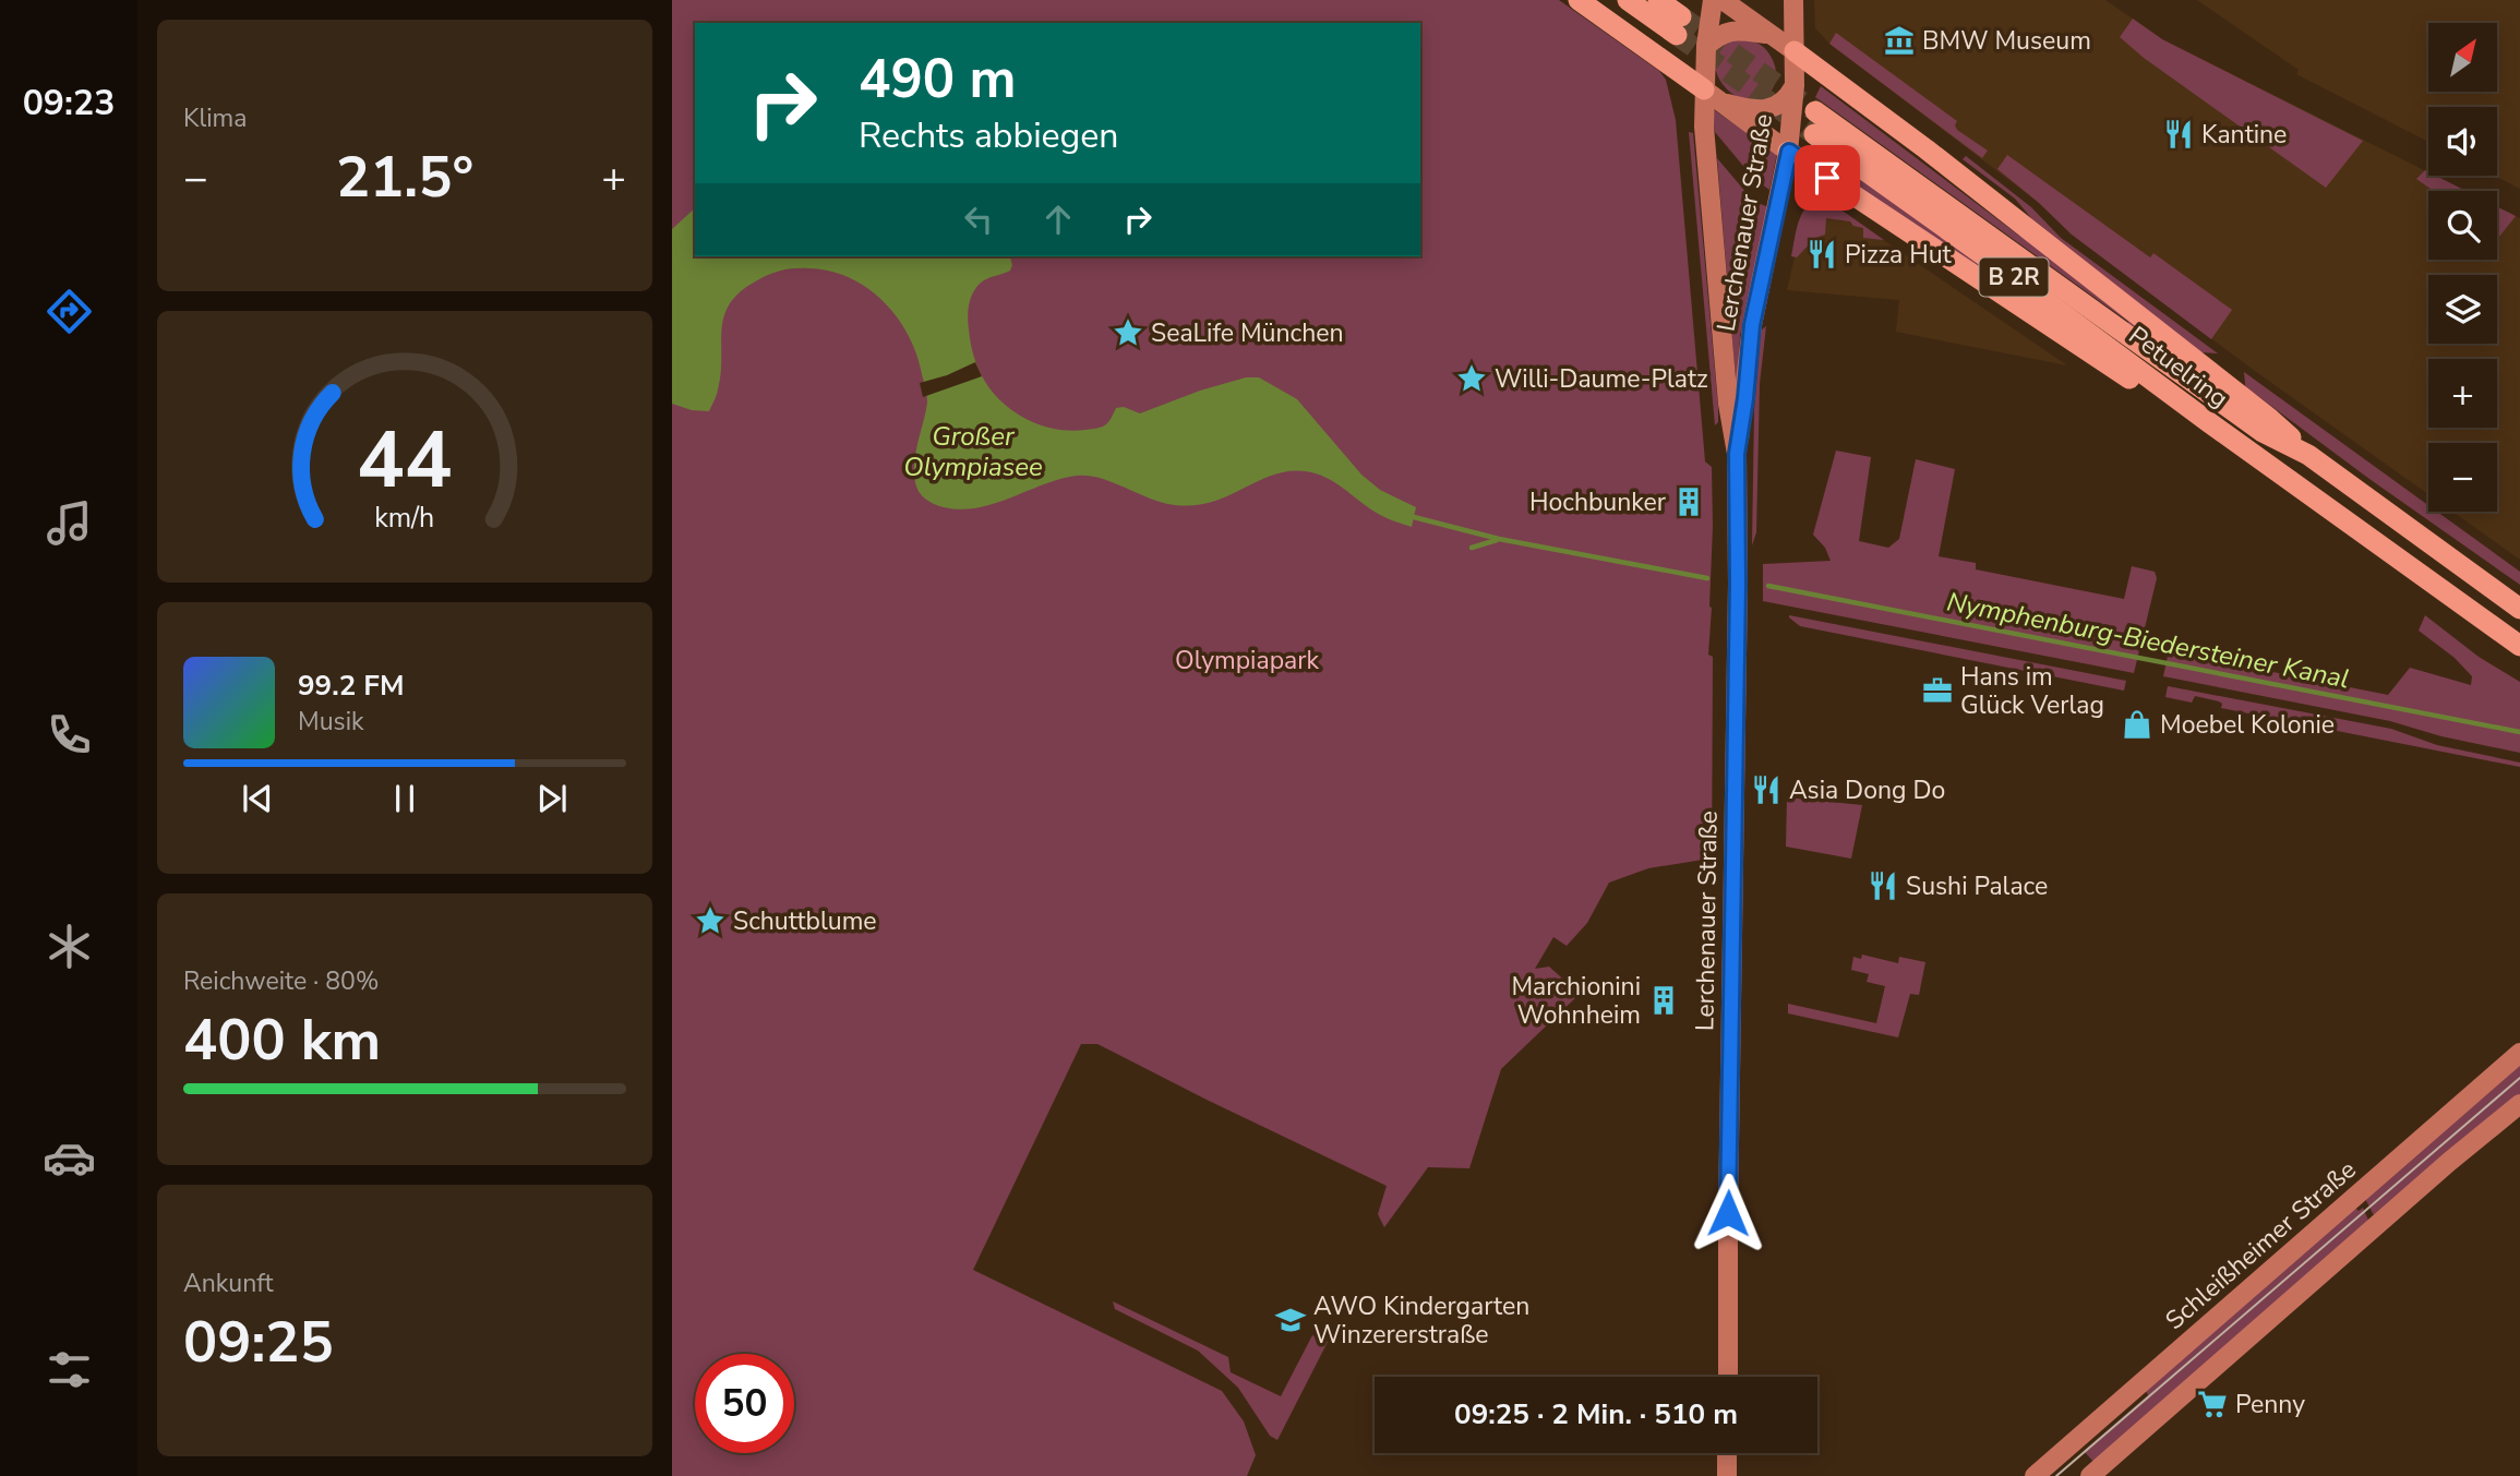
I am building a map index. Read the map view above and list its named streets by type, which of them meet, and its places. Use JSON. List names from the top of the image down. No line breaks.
{"streets":{"highway":["B 2R","Petuelring"],"main road":["Lerchenauer Straße","Schleißheimer Straße"]},"water":["Großer Olympiasee","Nymphenburg-Biedersteiner Kanal"],"parks":["Olympiapark"],"places":{"museum":["BMW Museum"],"restaurant":["Kantine","Pizza Hut","Asia Dong Do","Sushi Palace"],"place":["SeaLife München","Willi-Daume-Platz","Schuttblume"],"building":["Hochbunker","Marchionini Wohnheim"],"office":["Hans im Glück Verlag"],"shop":["Moebel Kolonie"],"school or university":["AWO Kindergarten Winzererstraße"],"supermarket":["Penny"]},"north":"top right","page":{"tabs":"09:23","tile":["Klima",["Reichweite · 80%","400 km"],["Ankunft","09:25"]],"map_buttons":["+","−"],"turn":["490 m","Rechts abbiegen"],"heat":["−","21.5°","+"],"song":["99.2 FM","Musik"],"limit":"50","trip":"09:25 · 2 Min. · 510 m","gauge":["44","km/h"]}}
